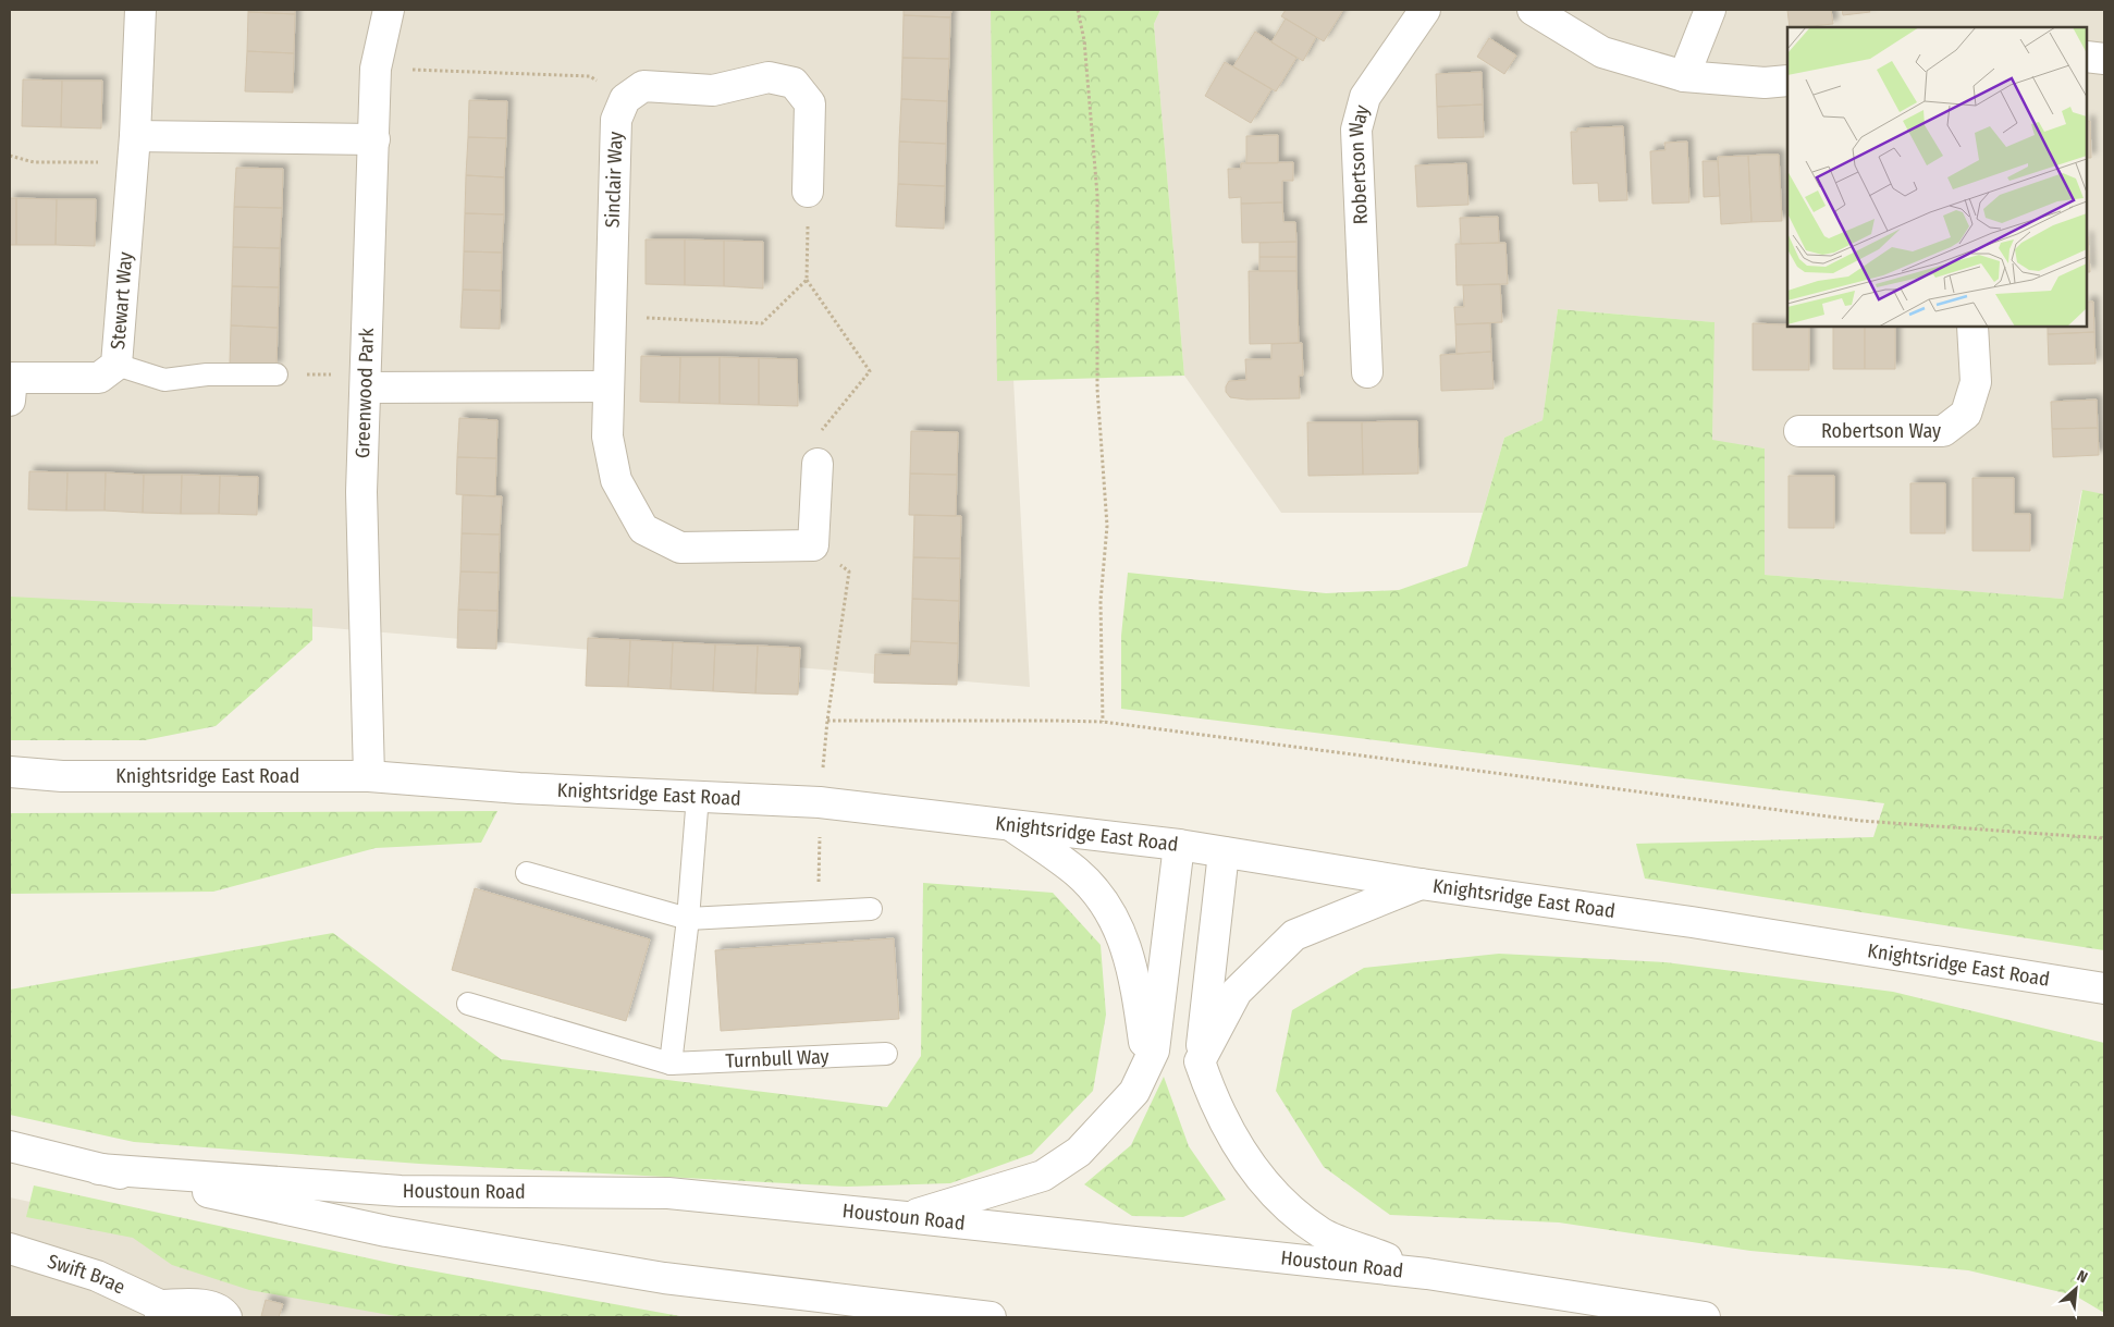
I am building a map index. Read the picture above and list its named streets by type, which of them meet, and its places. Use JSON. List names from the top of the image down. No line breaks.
{"streets":{"street":["Robertson Way","Sinclair Way","Stewart Way","Greenwood Park","Knightsridge East Road","Houstoun Road","Swift Brae"],"lane":["Turnbull Way"]},"crossings":[["Greenwood Park","Knightsridge East Road"]],"north":"top right"}
